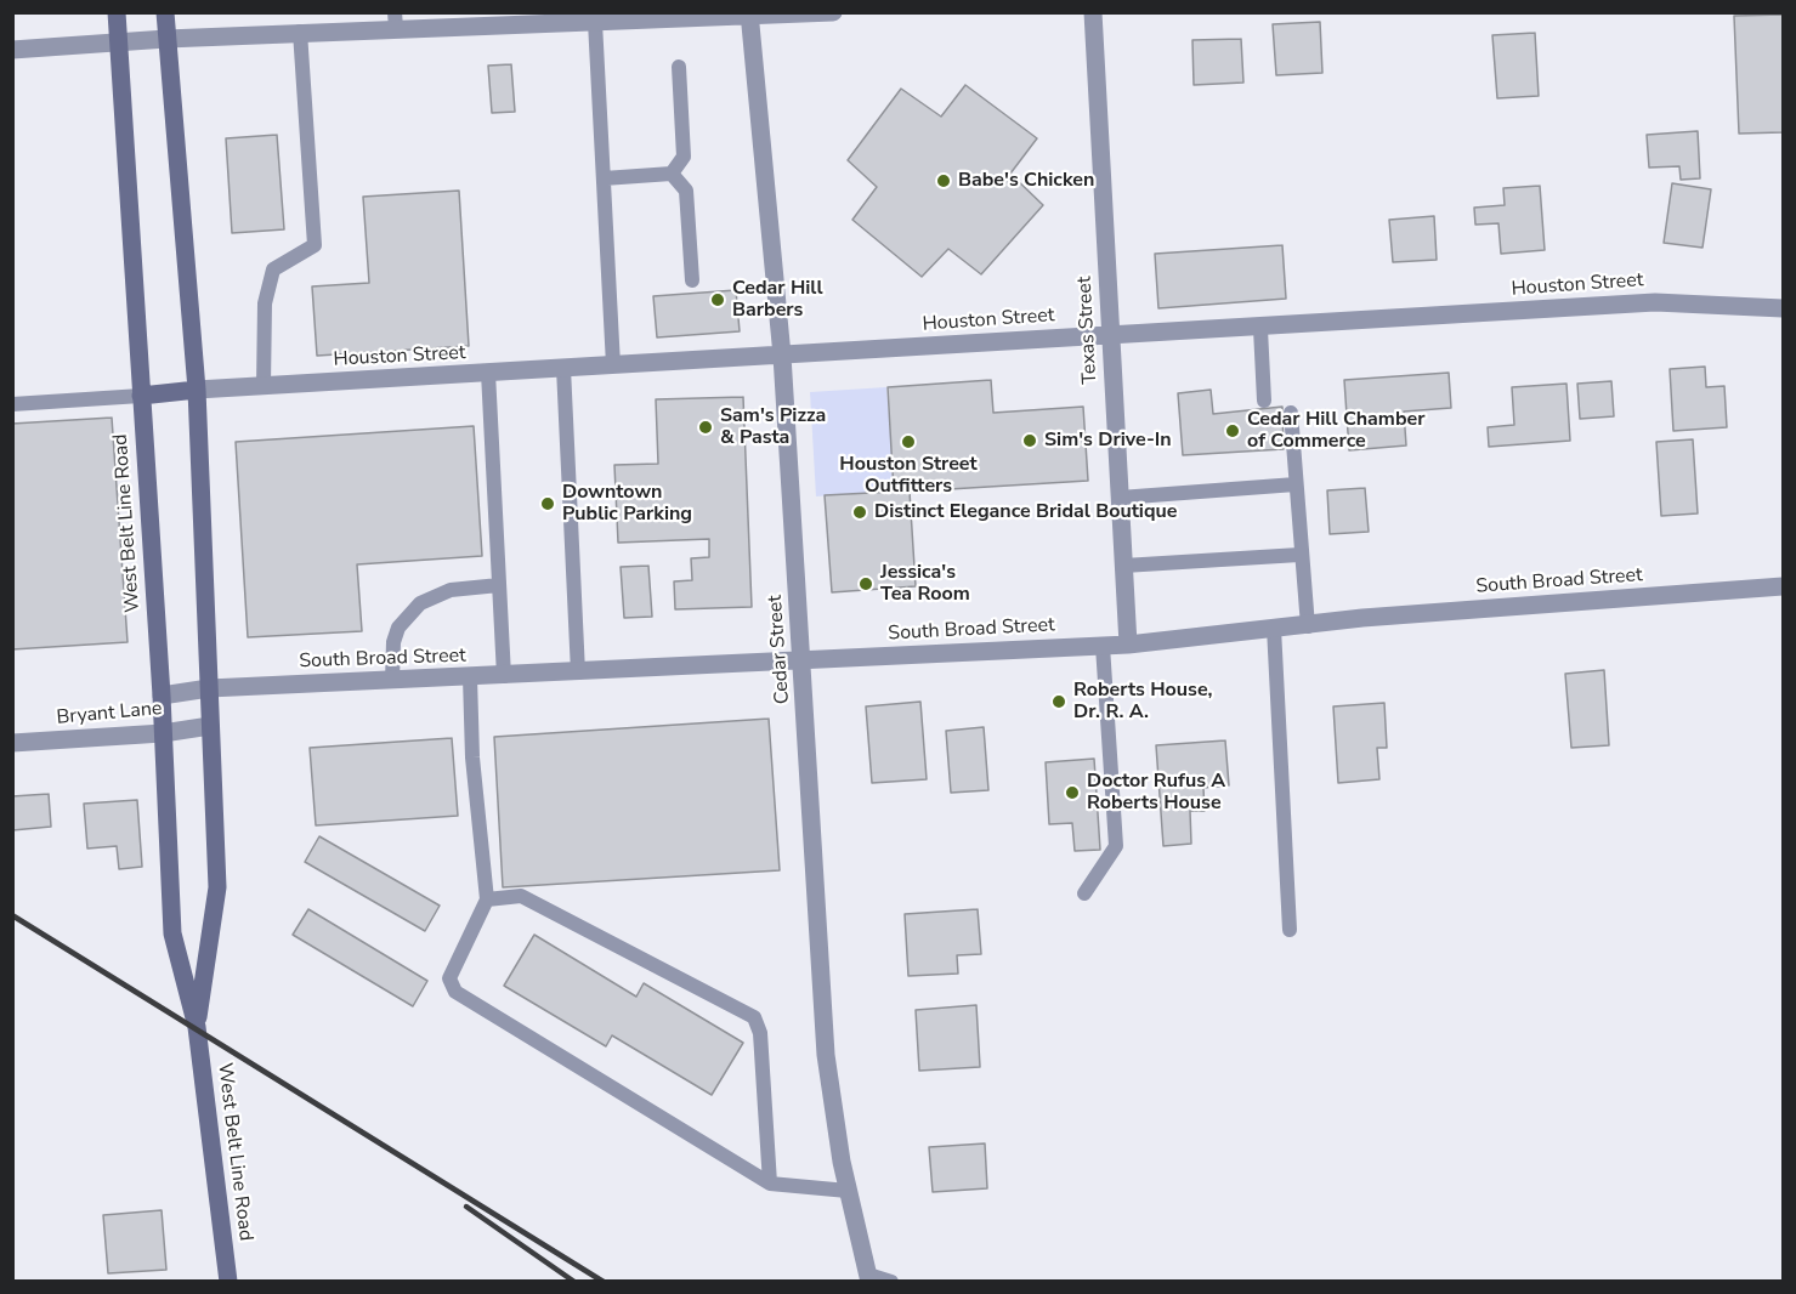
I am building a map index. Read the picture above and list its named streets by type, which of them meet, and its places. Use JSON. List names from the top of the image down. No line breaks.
{"streets":{"main road":["West Belt Line Road"],"street":["Houston Street","Texas Street","South Broad Street","Cedar Street","Bryant Lane"]},"crossings":[["Houston Street","Texas Street"],["Houston Street","West Belt Line Road"],["Houston Street","Cedar Street"],["Texas Street","South Broad Street"],["West Belt Line Road","South Broad Street"],["West Belt Line Road","Bryant Lane"],["South Broad Street","Cedar Street"]],"places":["Babe's Chicken","Cedar Hill Barbers","Sam's Pizza & Pasta","Cedar Hill Chamber of Commerce","Sim's Drive-In","Houston Street Outfitters","Downtown Public Parking","Distinct Elegance Bridal Boutique","Jessica's Tea Room","Roberts House, Dr. R. A.","Doctor Rufus A Roberts House"]}
